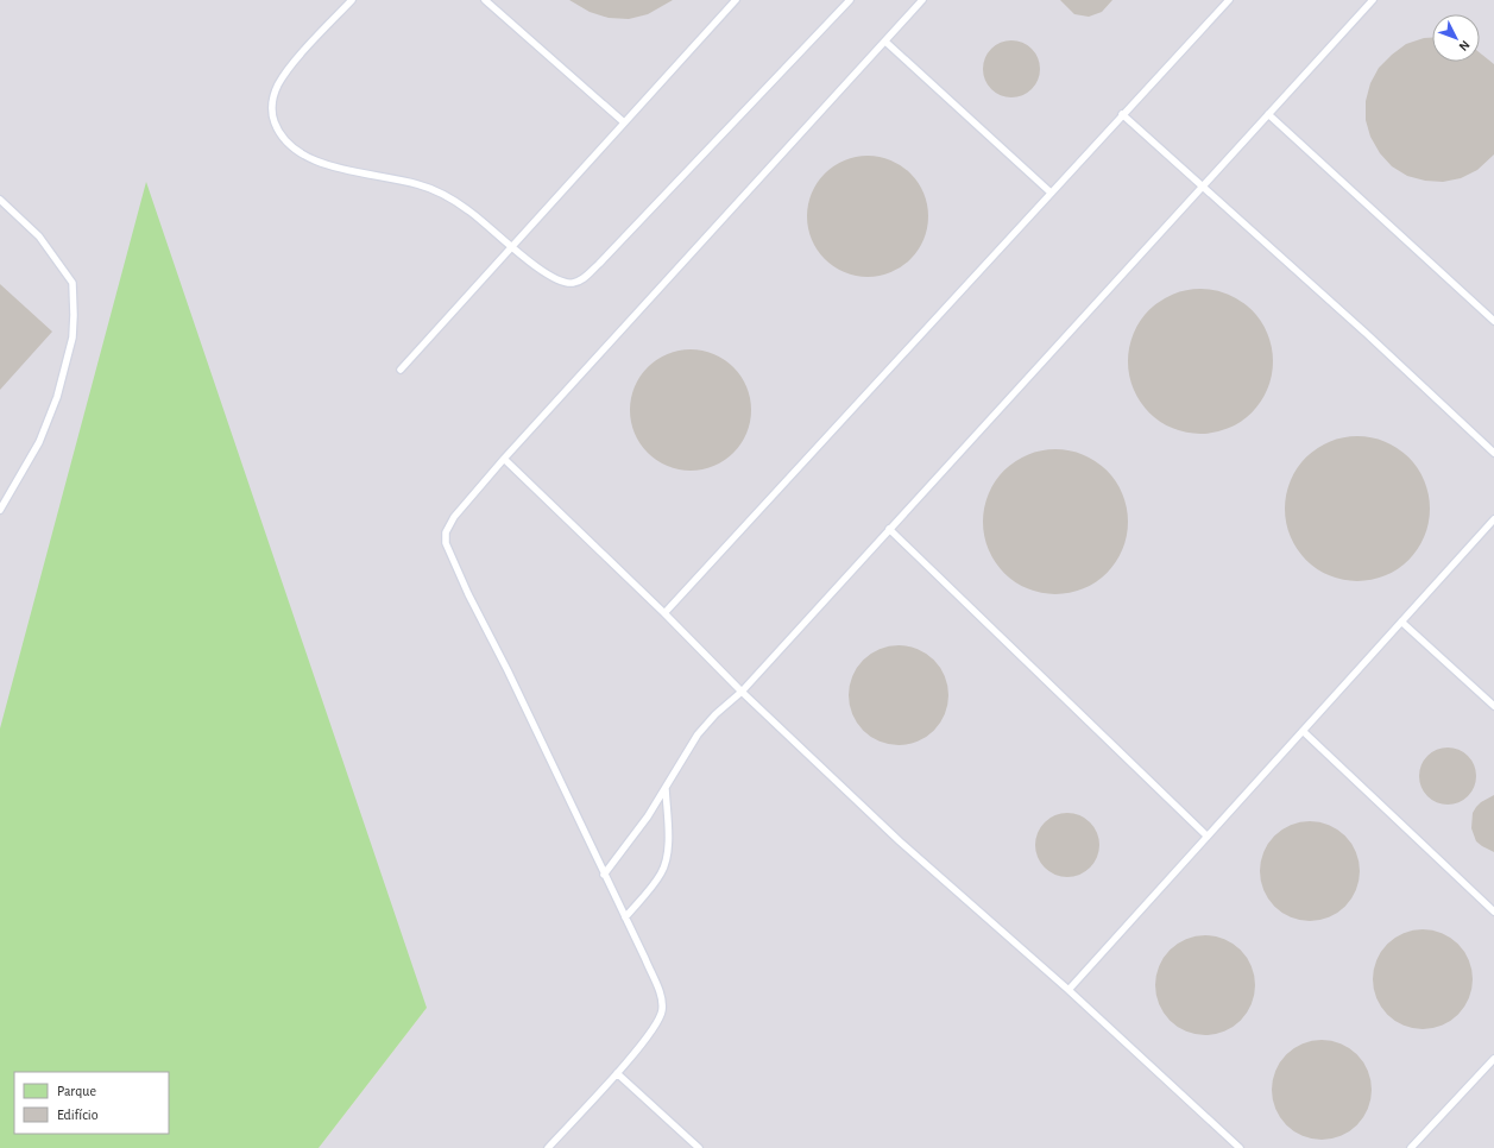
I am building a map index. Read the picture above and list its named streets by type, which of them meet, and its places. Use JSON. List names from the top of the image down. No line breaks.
{"legend":["Parque","Edifício"],"north":"bottom right"}
